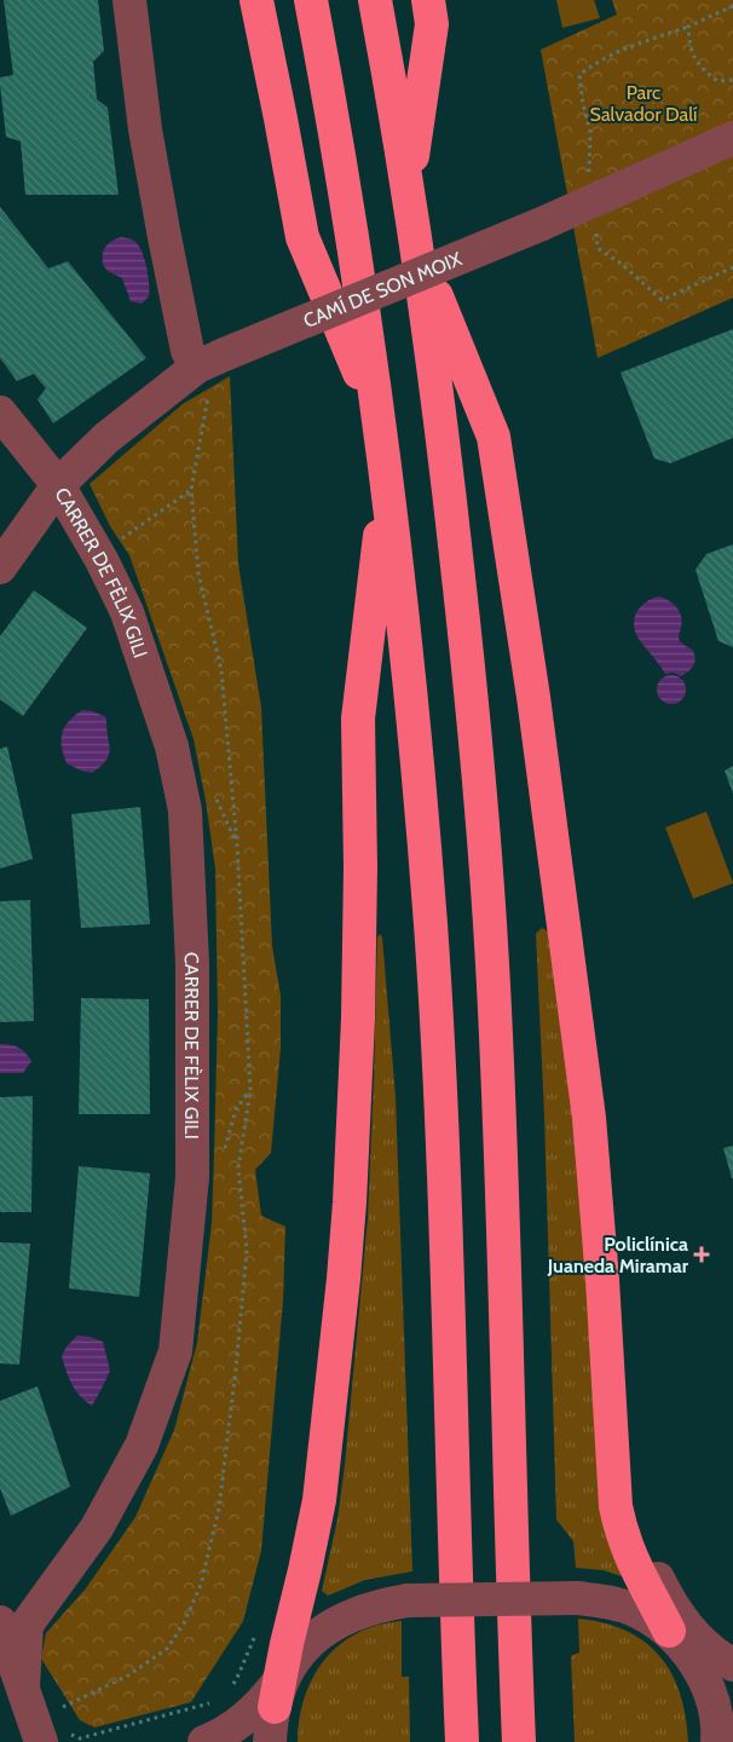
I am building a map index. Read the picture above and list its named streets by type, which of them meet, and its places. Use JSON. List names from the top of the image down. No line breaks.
{"streets":{"street":["CAMÍ DE SON MOIX","CARRER DE FÈLIX GILI"]},"crossings":[["CAMÍ DE SON MOIX","CARRER DE FÈLIX GILI"]],"parks":["Parc Salvador Dalí"],"places":{"health":["Policlínica Juaneda Miramar"]}}
